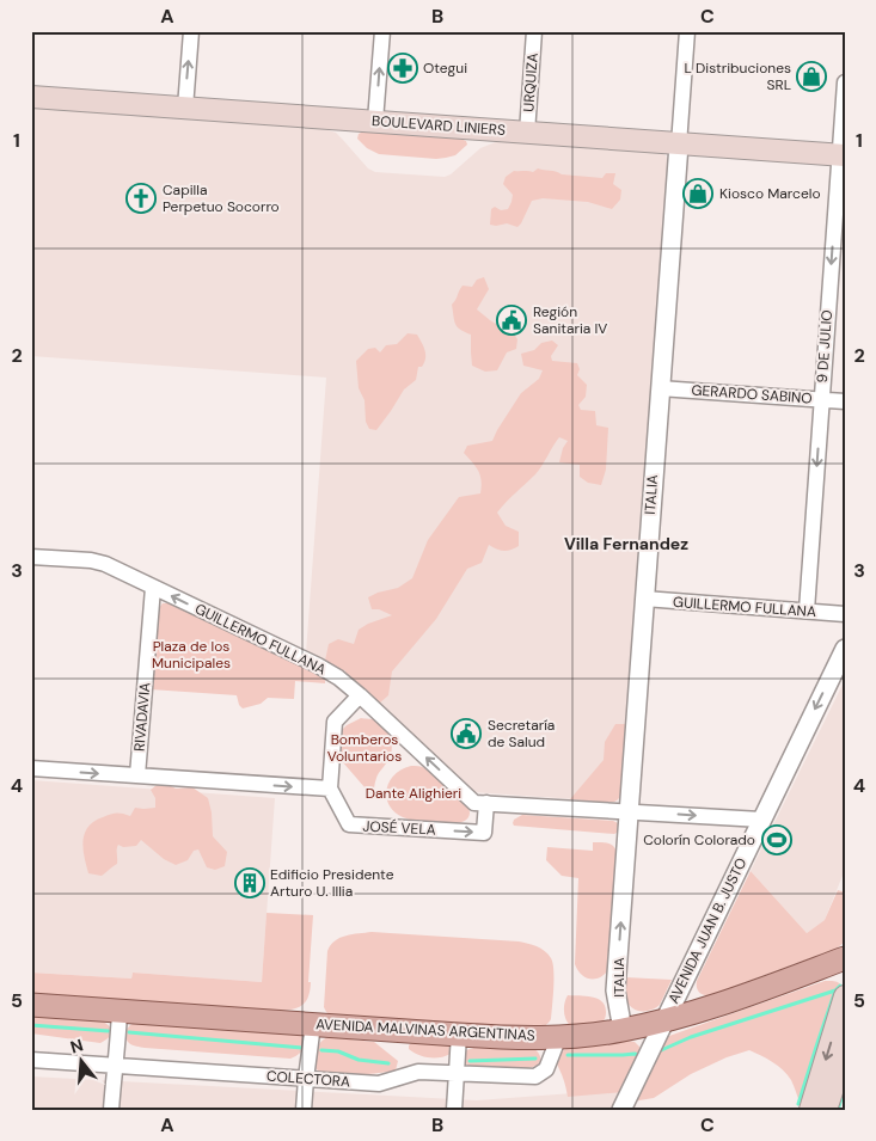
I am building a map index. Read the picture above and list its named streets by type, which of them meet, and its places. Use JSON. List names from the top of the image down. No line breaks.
{"streets":{"main road":["BOULEVARD LINIERS","AVENIDA MALVINAS ARGENTINAS"],"street":["URQUIZA","9 DE JULIO","GERARDO SABINO","ITALIA","GUILLERMO FULLANA","RIVADAVIA","JOSÉ VELA","AVENIDA JUAN B. JUSTO","COLECTORA"]},"crossings":[["URQUIZA","BOULEVARD LINIERS"],["BOULEVARD LINIERS","9 DE JULIO"],["BOULEVARD LINIERS","ITALIA"],["9 DE JULIO","GERARDO SABINO"],["9 DE JULIO","GUILLERMO FULLANA"],["GERARDO SABINO","ITALIA"],["ITALIA","GUILLERMO FULLANA"],["ITALIA","AVENIDA MALVINAS ARGENTINAS"],["GUILLERMO FULLANA","RIVADAVIA"],["GUILLERMO FULLANA","JOSÉ VELA"],["AVENIDA JUAN B. JUSTO","AVENIDA MALVINAS ARGENTINAS"],["AVENIDA MALVINAS ARGENTINAS","COLECTORA"]],"one_way":["9 DE JULIO","GUILLERMO FULLANA","AVENIDA JUAN B. JUSTO"],"districts":["Villa Fernandez"],"parks":["Plaza de los Municipales","Bomberos Voluntarios","Dante Alighieri"],"places":{"pharmacy":["Otegui"],"shop":["L Distribuciones SRL","Kiosco Marcelo"],"church":["Capilla Perpetuo Socorro"],"public building":["Región Sanitaria IV","Secretaría de Salud"],"sports":["Colorín Colorado"],"building":["Edificio Presidente Arturo U. Illia"]},"north":"top","grid":{"columns":["A","B","C"],"rows":["1","2","3","4","5"]}}
